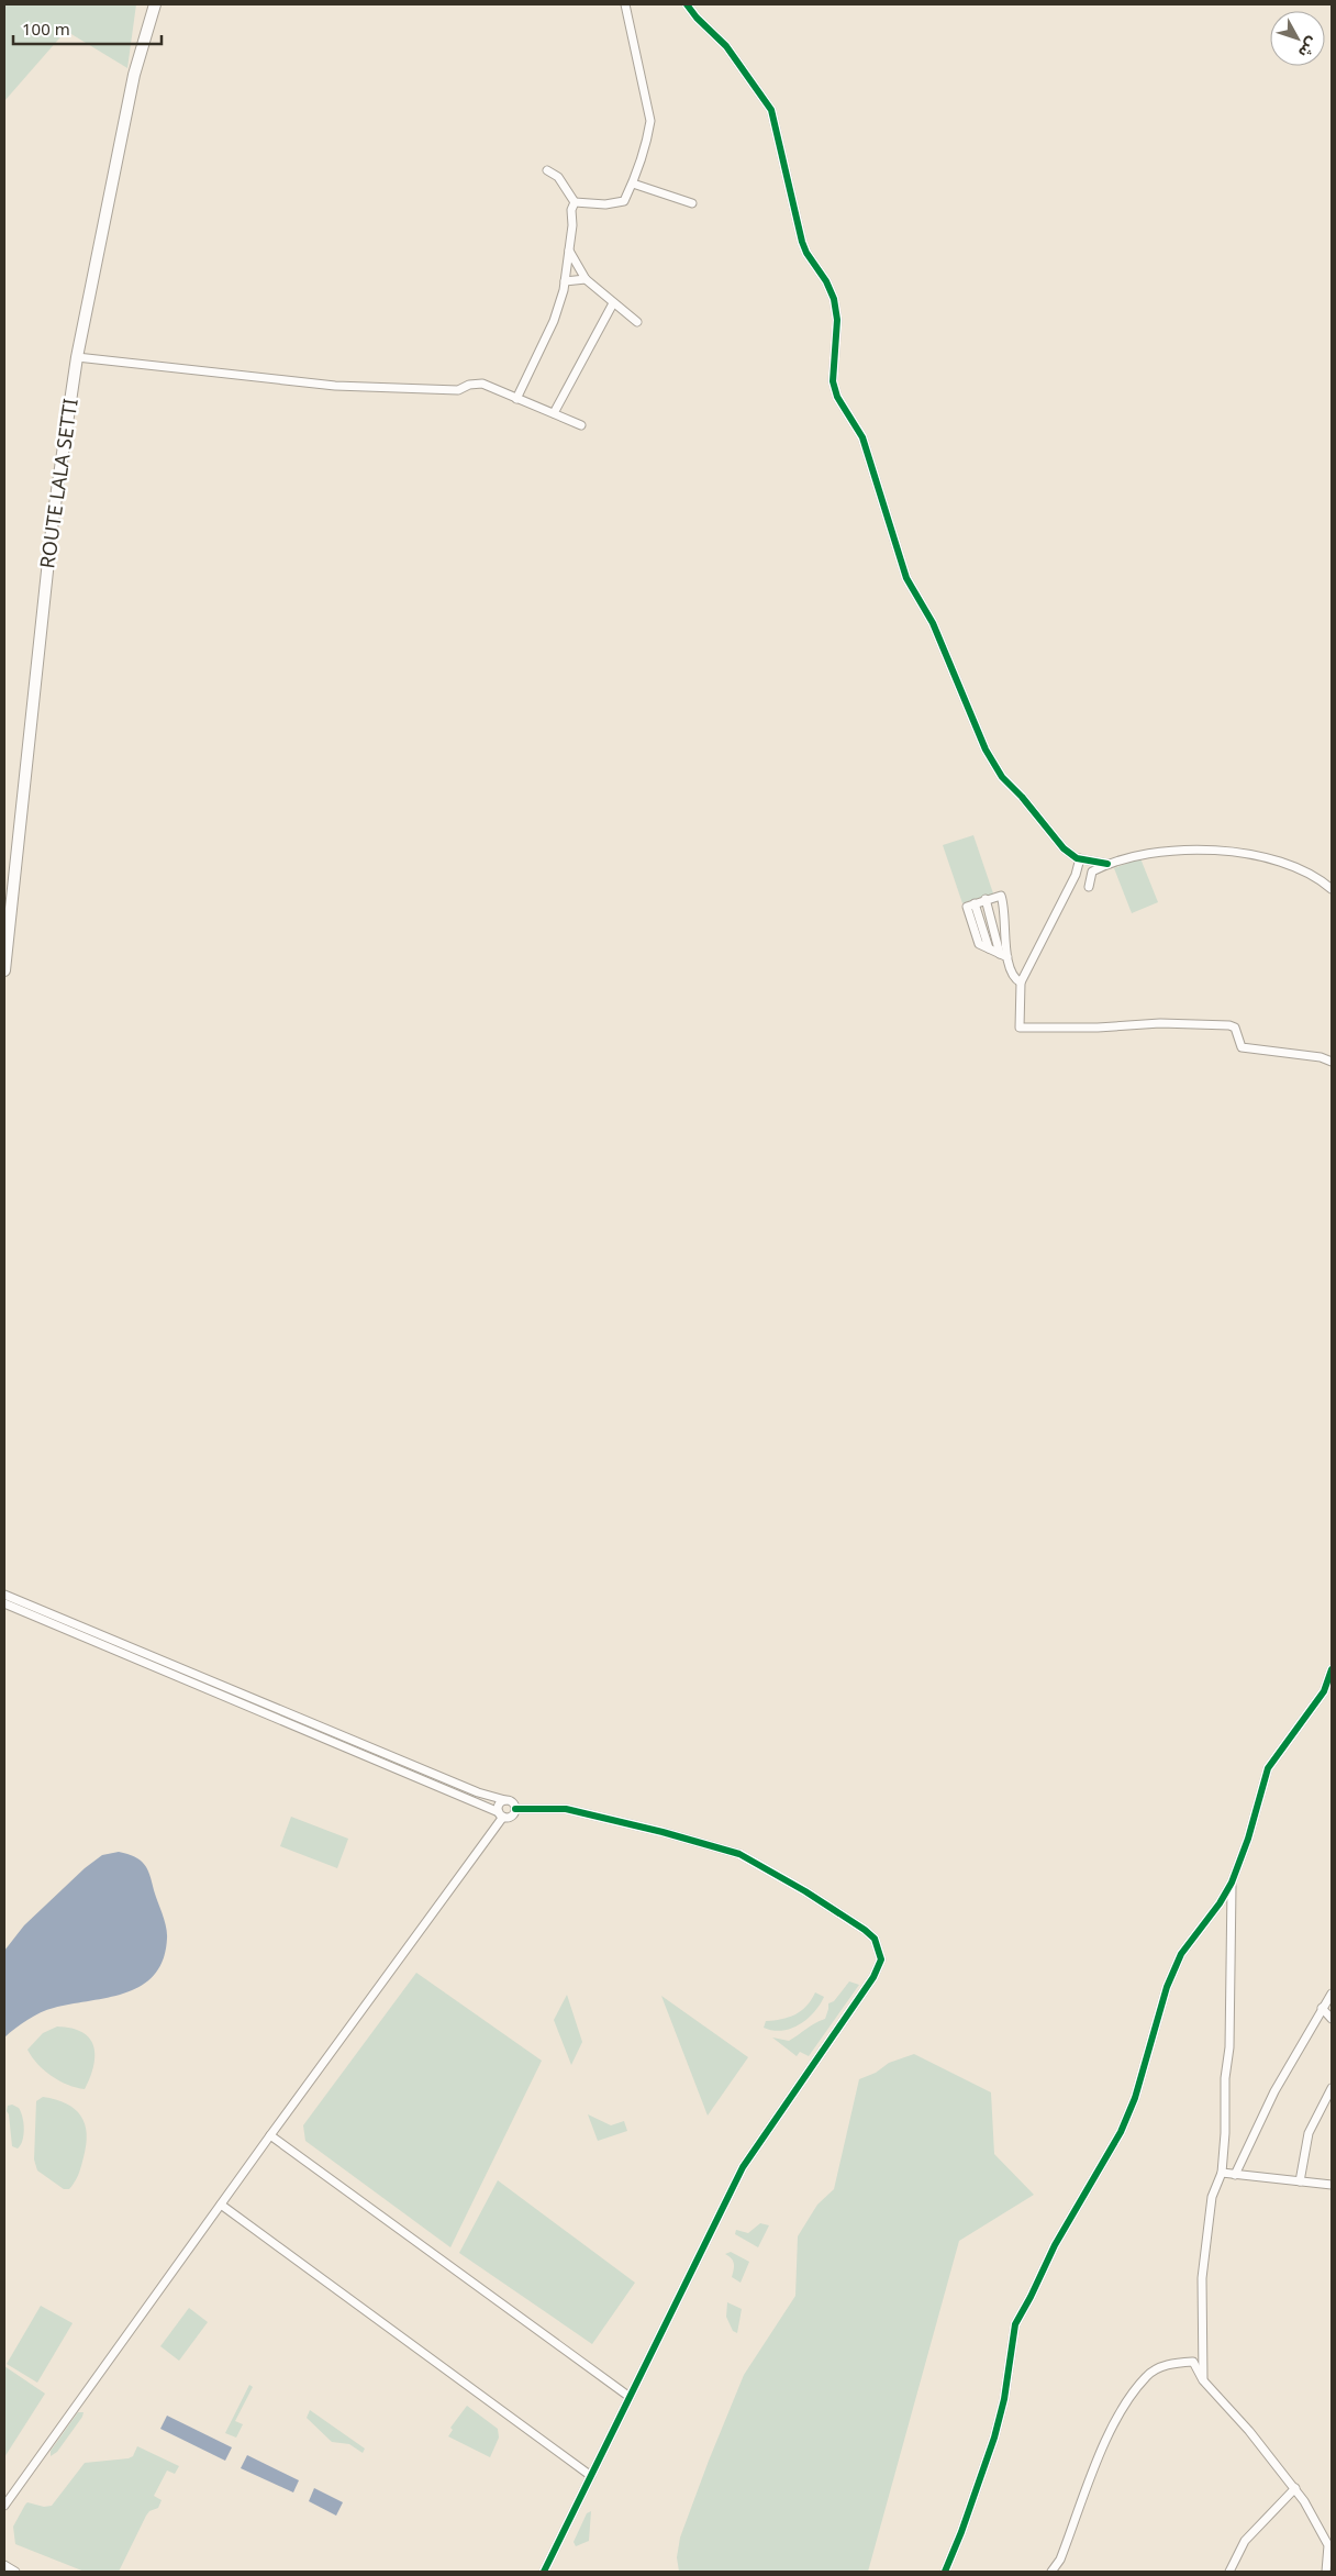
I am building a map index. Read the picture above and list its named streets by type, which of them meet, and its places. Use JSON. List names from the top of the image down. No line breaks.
{"streets":{"main road":["ROUTE LALA SETTI"]},"scale_bar":"100 m","north":"bottom right"}
